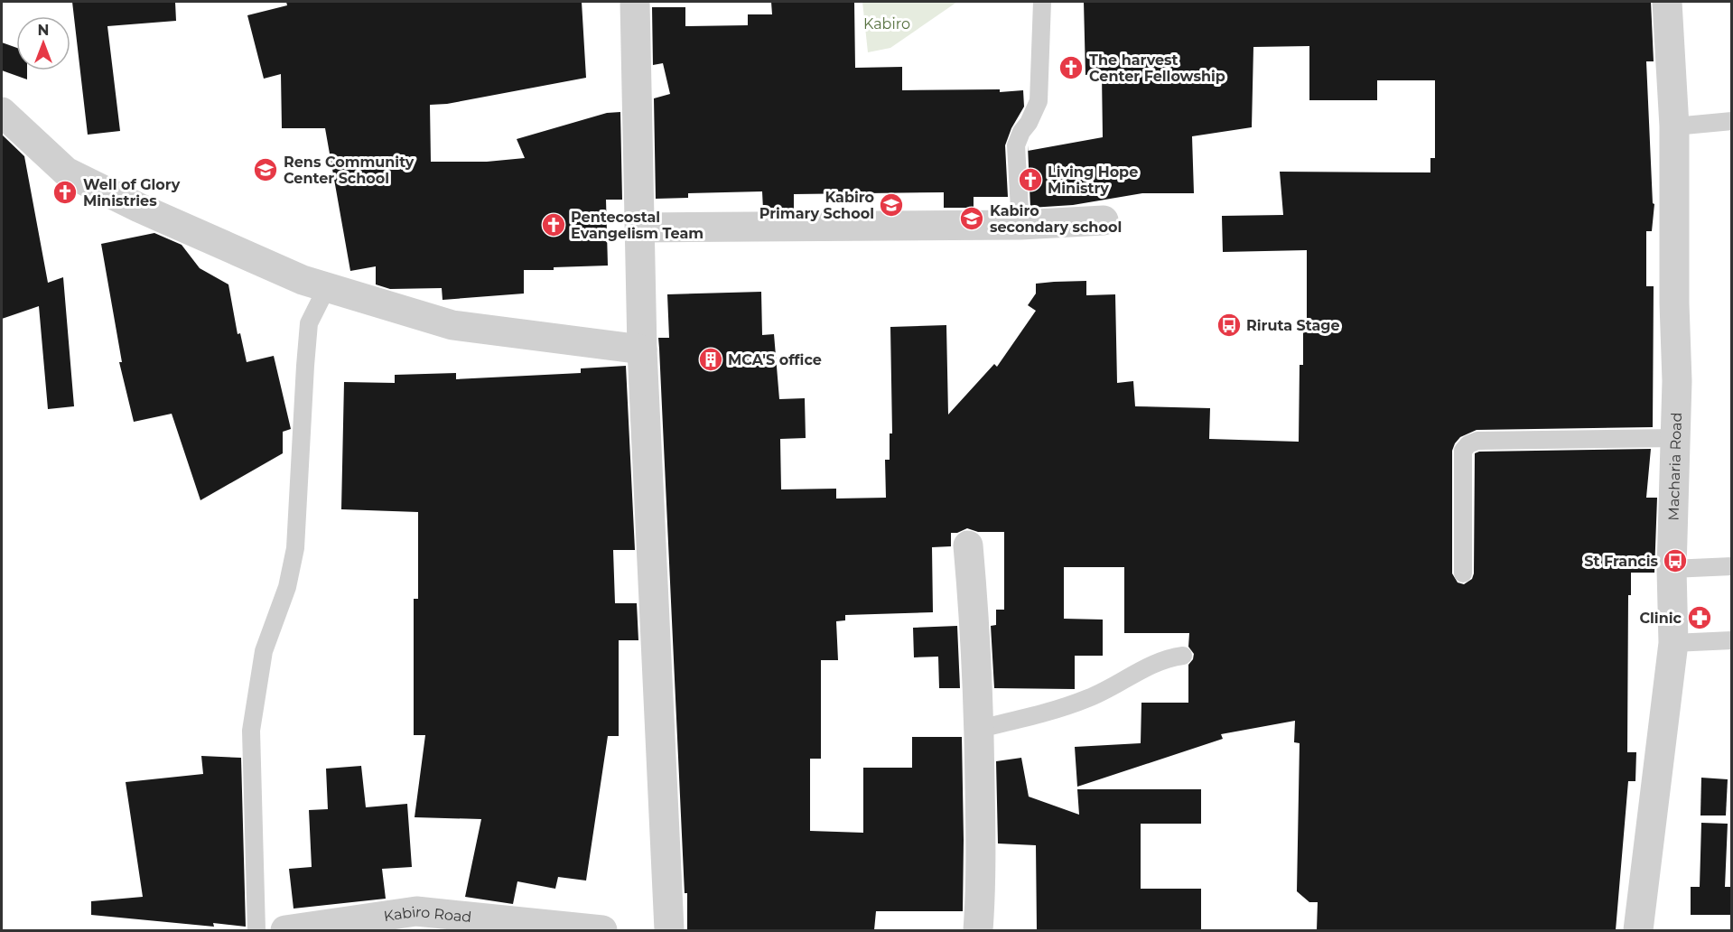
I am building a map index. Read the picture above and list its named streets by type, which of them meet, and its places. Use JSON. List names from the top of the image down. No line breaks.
{"streets":{"street":["Macharia Road","Kabiro Road"]},"parks":["Kabiro"],"places":{"church":["The harvest Center Fellowship","Living Hope Ministry","Well of Glory Ministries","Pentecostal Evangelism Team"],"school or university":["Rens Community Center School","Kabiro Primary School","Kabiro secondary school"],"bus stop":["Riruta Stage","St Francis"],"building":["MCA'S office"],"pharmacy":["Clinic"]},"north":"top"}
